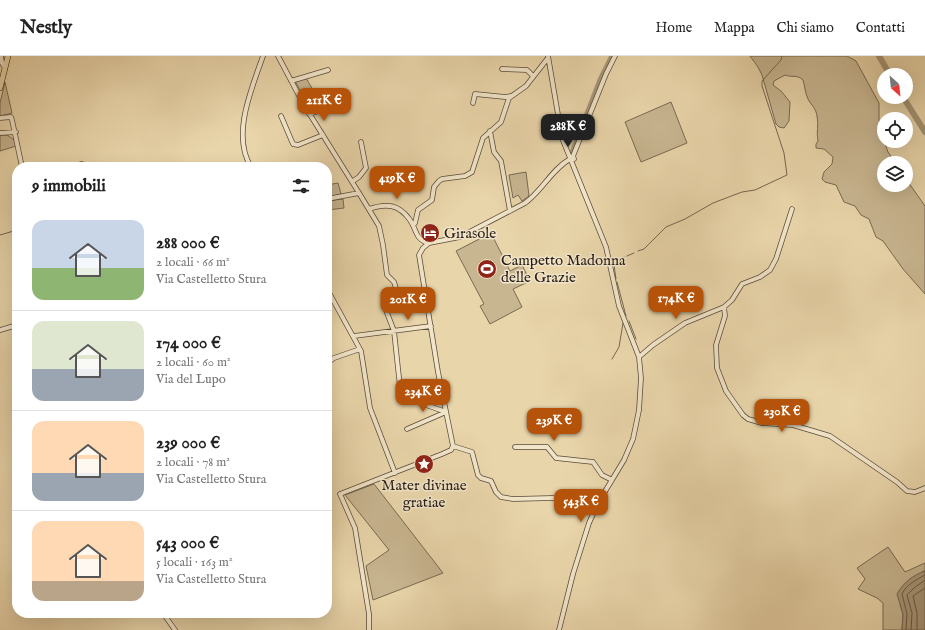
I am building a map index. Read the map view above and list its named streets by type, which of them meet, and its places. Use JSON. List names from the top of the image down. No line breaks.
{"places":{"hotel":["Girasole"],"sports":["Campetto Madonna delle Grazie"],"place":["Mater divinae gratiae"]},"north":"bottom right","page":{"header":"Nestly","nav":["Home","Mappa","Chi siamo","Contatti"],"price":["211K €","288K €","419K €","174K €","201K €","234K €","230K €","239K €","543K €"],"heading":"9 immobili","list":[{"name":"288 000 €","note":"2 locali · 66 m² · Via Castelletto Stura"},{"name":"174 000 €","note":"2 locali · 60 m² · Via del Lupo"},{"name":"239 000 €","note":"2 locali · 78 m² · Via Castelletto Stura"},{"name":"543 000 €","note":"5 locali · 163 m² · Via Castelletto Stura"}]}}
